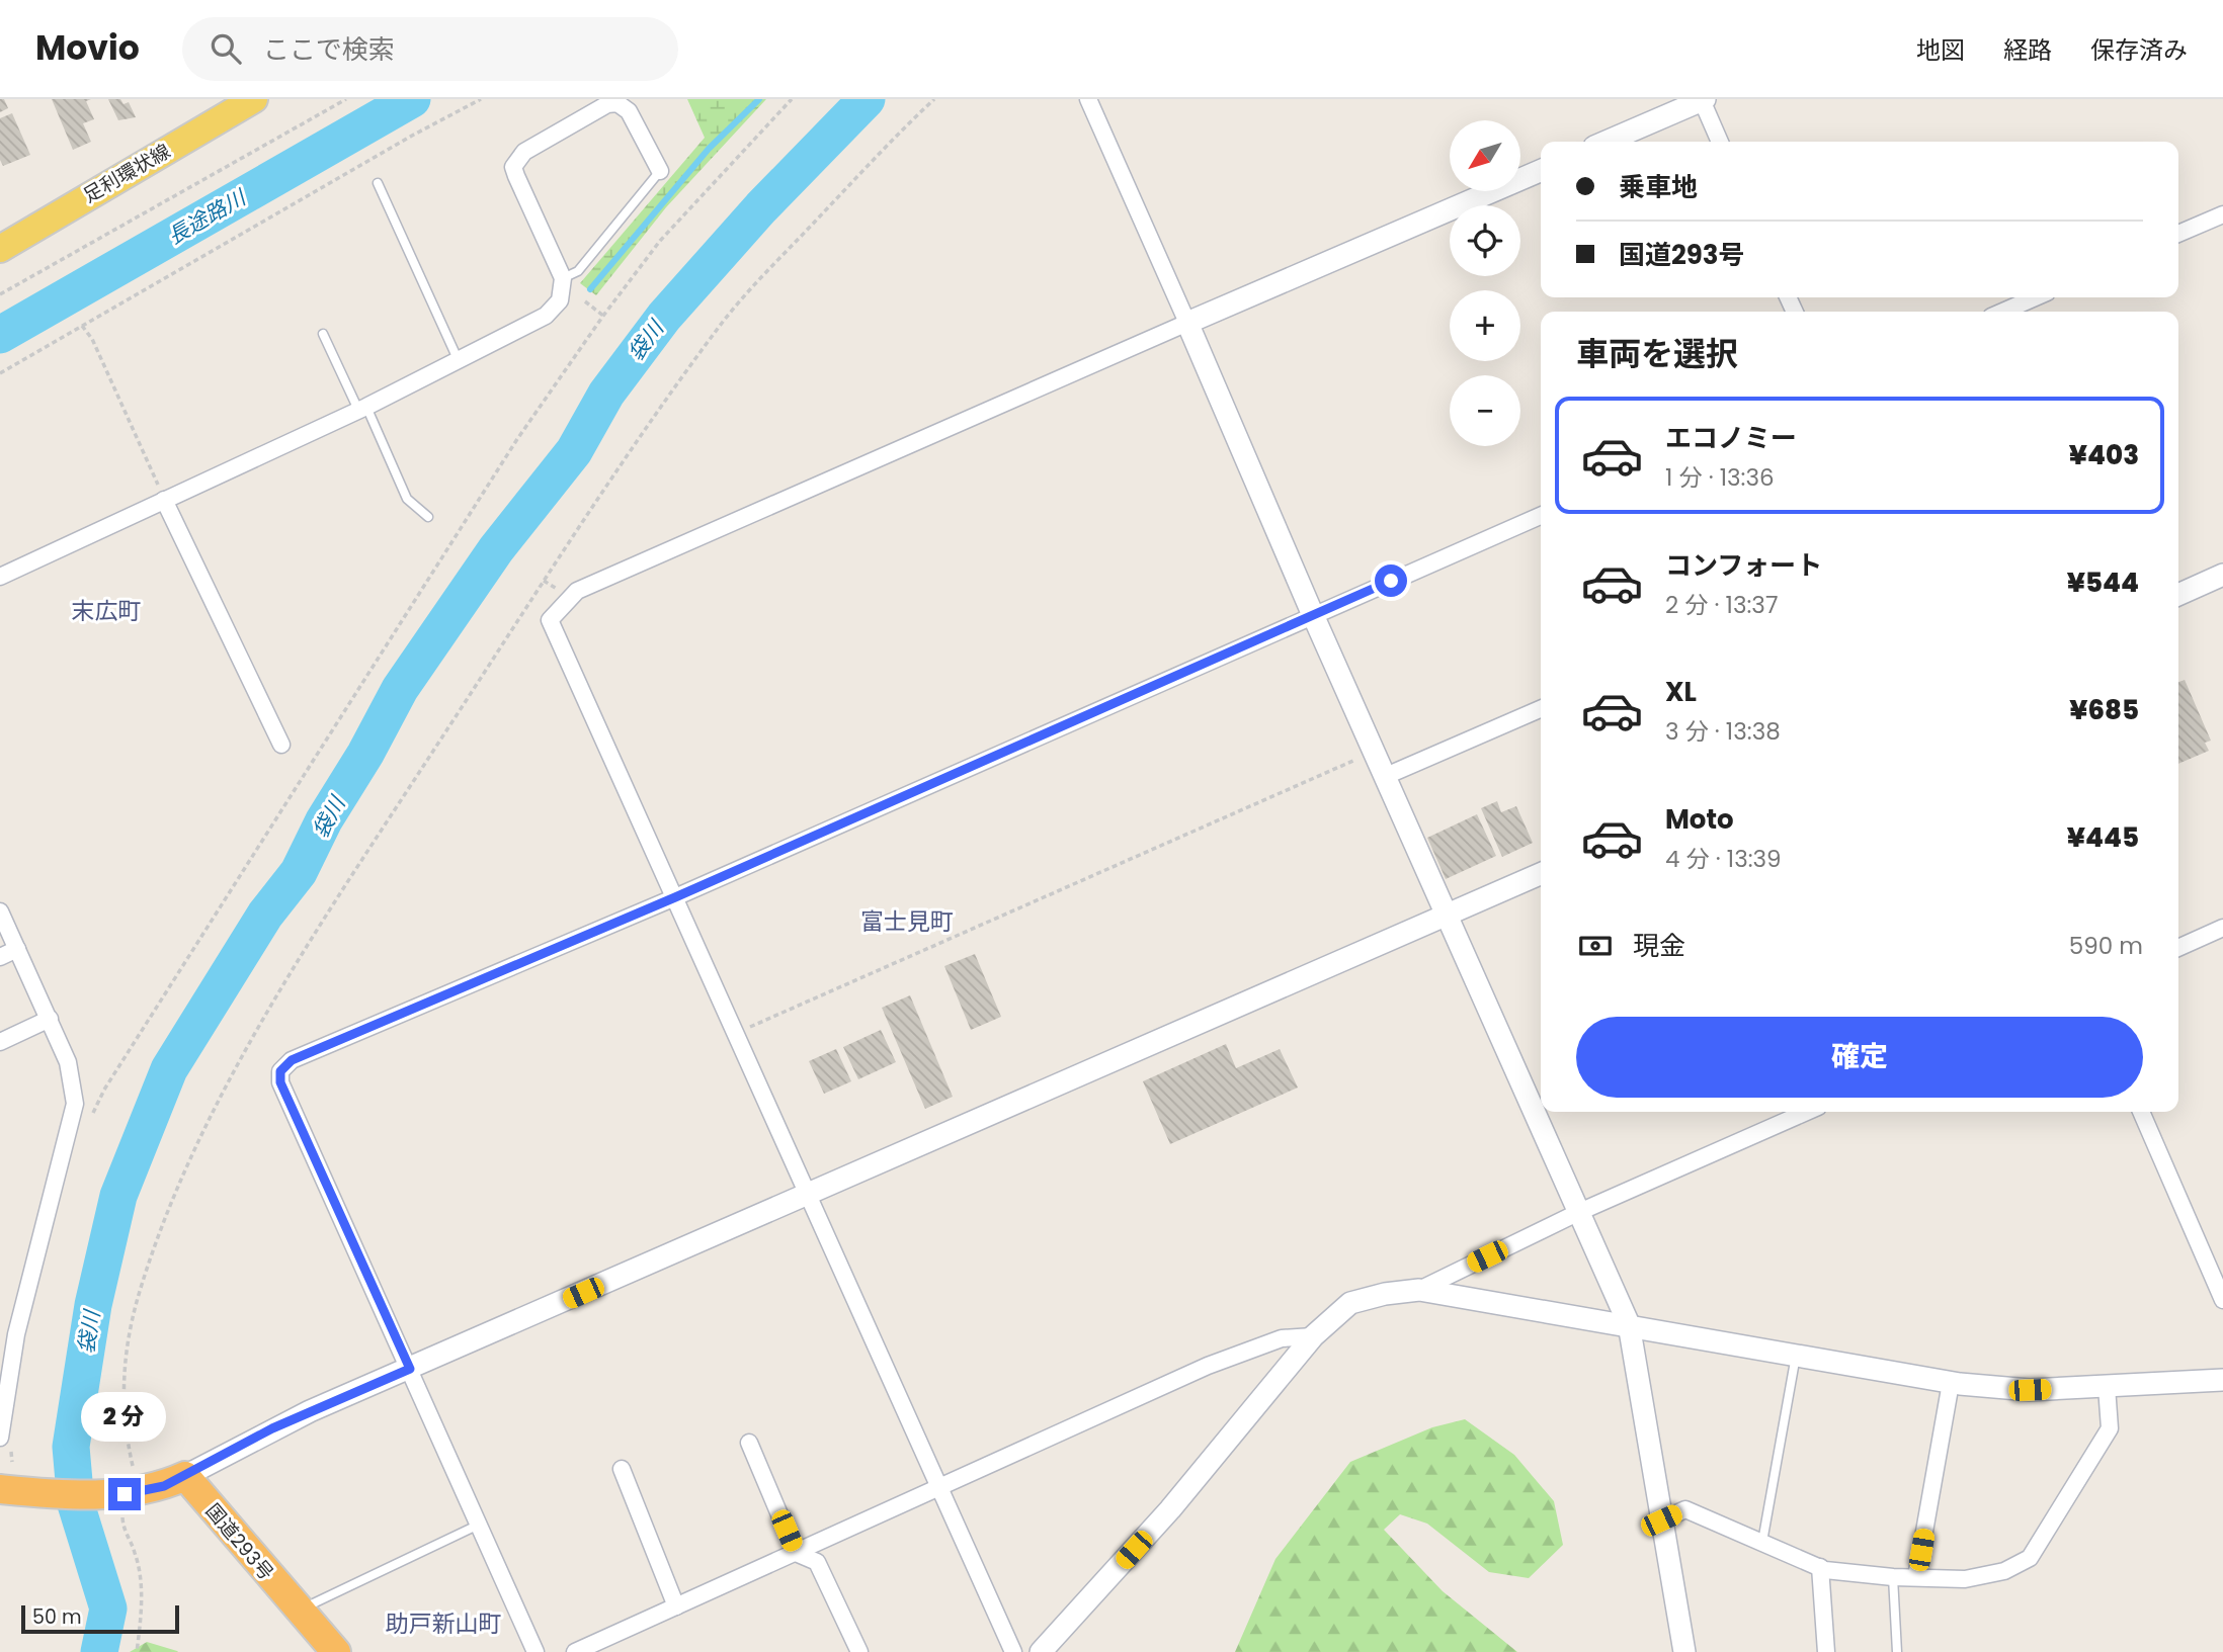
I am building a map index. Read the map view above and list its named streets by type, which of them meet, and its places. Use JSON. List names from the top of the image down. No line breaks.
{"streets":{"highway":["国道293号"],"main road":["足利環状線"]},"districts":["末広町","富士見町","助戸新山町"],"water":["長途路川","袋川"],"scale_bar":"50 m","north":"bottom left","page":{"header":"Movio","search":"ここで検索","nav":["地図","経路","保存済み"],"map_buttons":["+","−"],"banner":["乗車地","国道293号"],"heading":"車両を選択","list":[{"name":"エコノミー","note":"1 分 · 13:36","value":"¥403"},{"name":"コンフォート","note":"2 分 · 13:37","value":"¥544"},{"name":"XL","note":"3 分 · 13:38","value":"¥685"},{"name":"Moto","note":"4 分 · 13:39","value":"¥445"}],"pay":["現金","590 m"],"buttons":"確定","bubble":"2 分","scale":"50 m"}}
